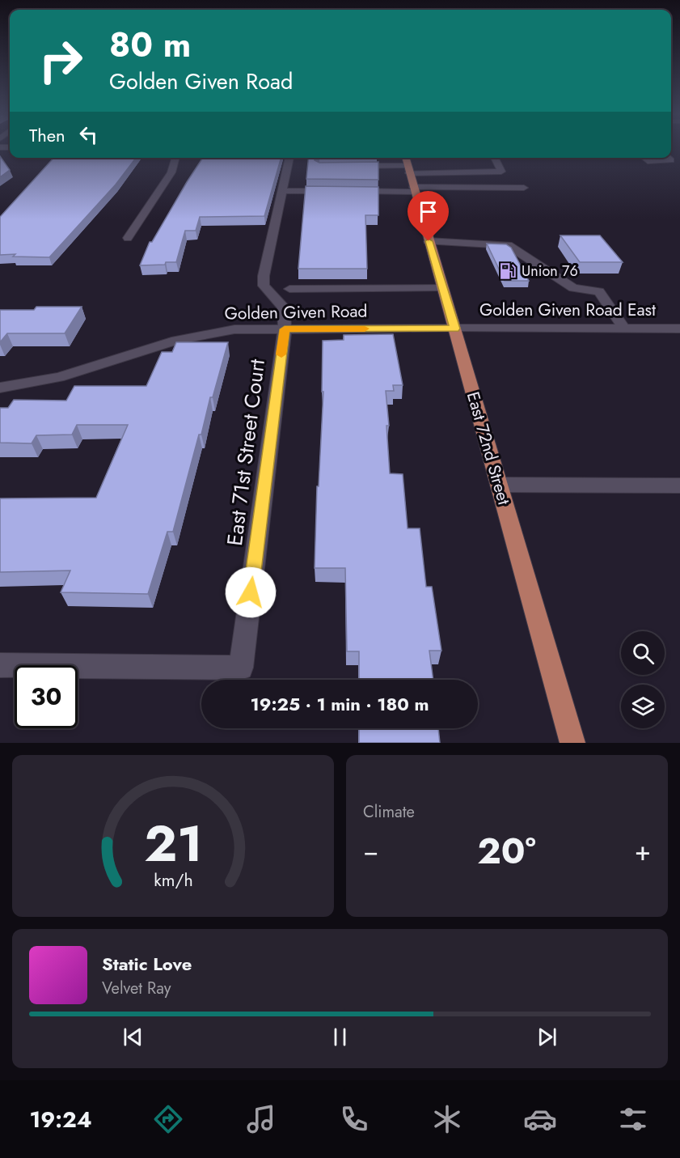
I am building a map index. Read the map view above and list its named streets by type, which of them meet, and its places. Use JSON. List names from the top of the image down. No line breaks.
{"streets":{"main road":["East 72nd Street"],"street":["Golden Given Road East","Golden Given Road","East 71st Street Court"]},"crossings":[["Golden Given Road East","Golden Given Road"],["Golden Given Road East","East 72nd Street"],["Golden Given Road","East 72nd Street"],["Golden Given Road","East 71st Street Court"]],"places":{"fuel station":["Union 76"]},"page":{"turn":["80 m","Golden Given Road"],"then":"Then","limit":"30","trip":"19:25 · 1 min · 180 m","tile":"Climate","heat":["−","20°","+"],"song":["Static Love","Velvet Ray"],"tabs":"19:24","gauge":["21","km/h"]}}
